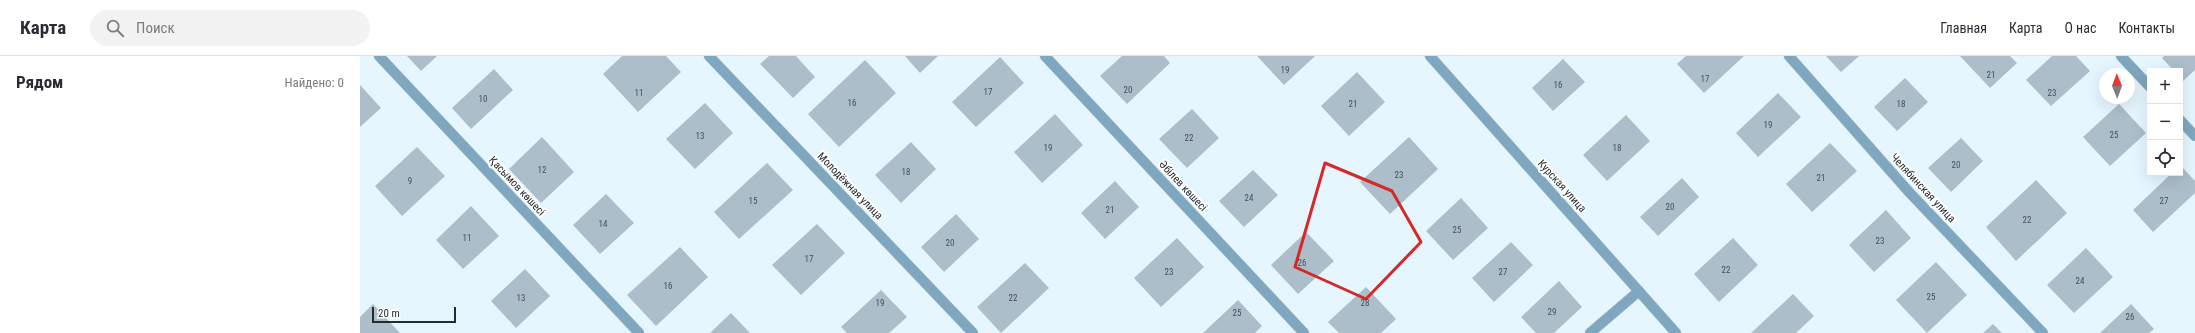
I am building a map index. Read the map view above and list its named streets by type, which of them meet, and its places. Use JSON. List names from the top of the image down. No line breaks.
{"streets":{"street":["Қасымов көшесі","Молодёжная улица","Әбілев көшесі","Курская улица","Челябинская улица"]},"house_numbers":["19","21","17","16","20","17","11","23","10","16","21","18","19","25","13","22","19","18","20","12","18","23","21","9","24","15","27","20","21","22","14","25","11","23","20","17","26","22","23","27","24","16","25","13","22","19","28","29","25","26"],"scale_bar":"20 m","north":"top","page":{"header":"Карта","search":"Поиск","nav":["Главная","Карта","О нас","Контакты"],"heading":["Рядом","Найдено: 0"],"map_buttons":["+","−"],"scale":"20 m"}}
